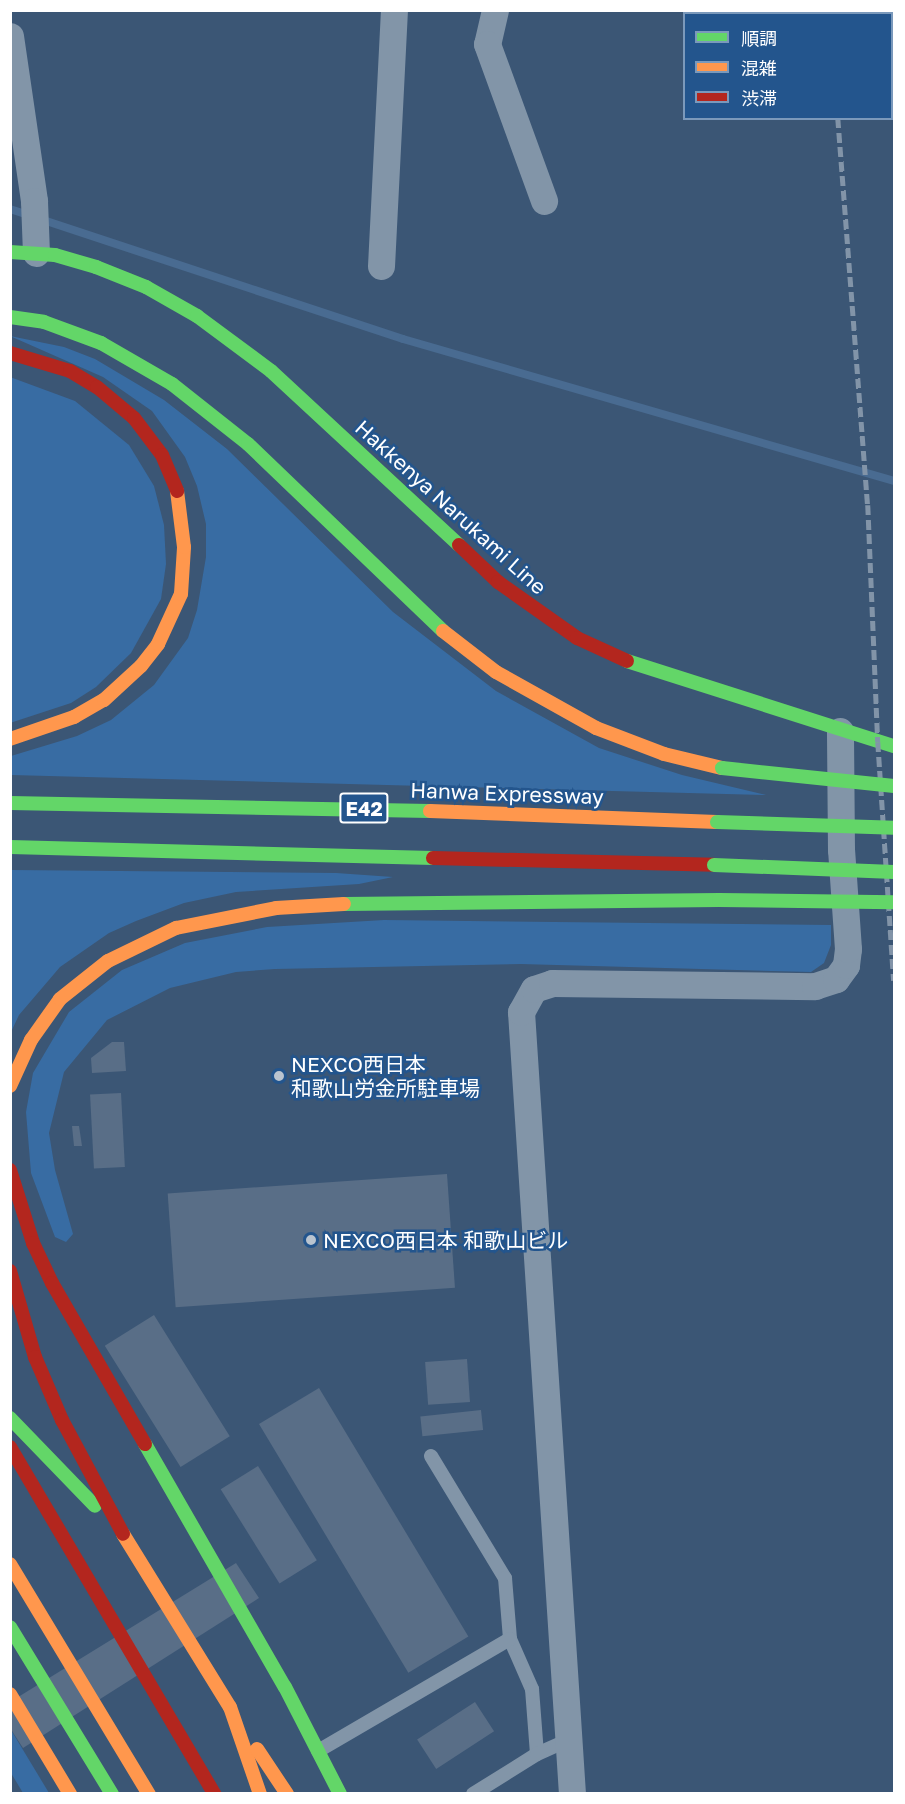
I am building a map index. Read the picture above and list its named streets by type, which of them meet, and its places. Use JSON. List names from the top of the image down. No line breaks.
{"streets":{"main road":["Hakkenya Narukami Line","Hanwa Expressway","E42"]},"places":["NEXCO西日本 和歌山労金所駐車場","NEXCO西日本 和歌山ビル"],"legend":["順調","混雑","渋滞"]}
